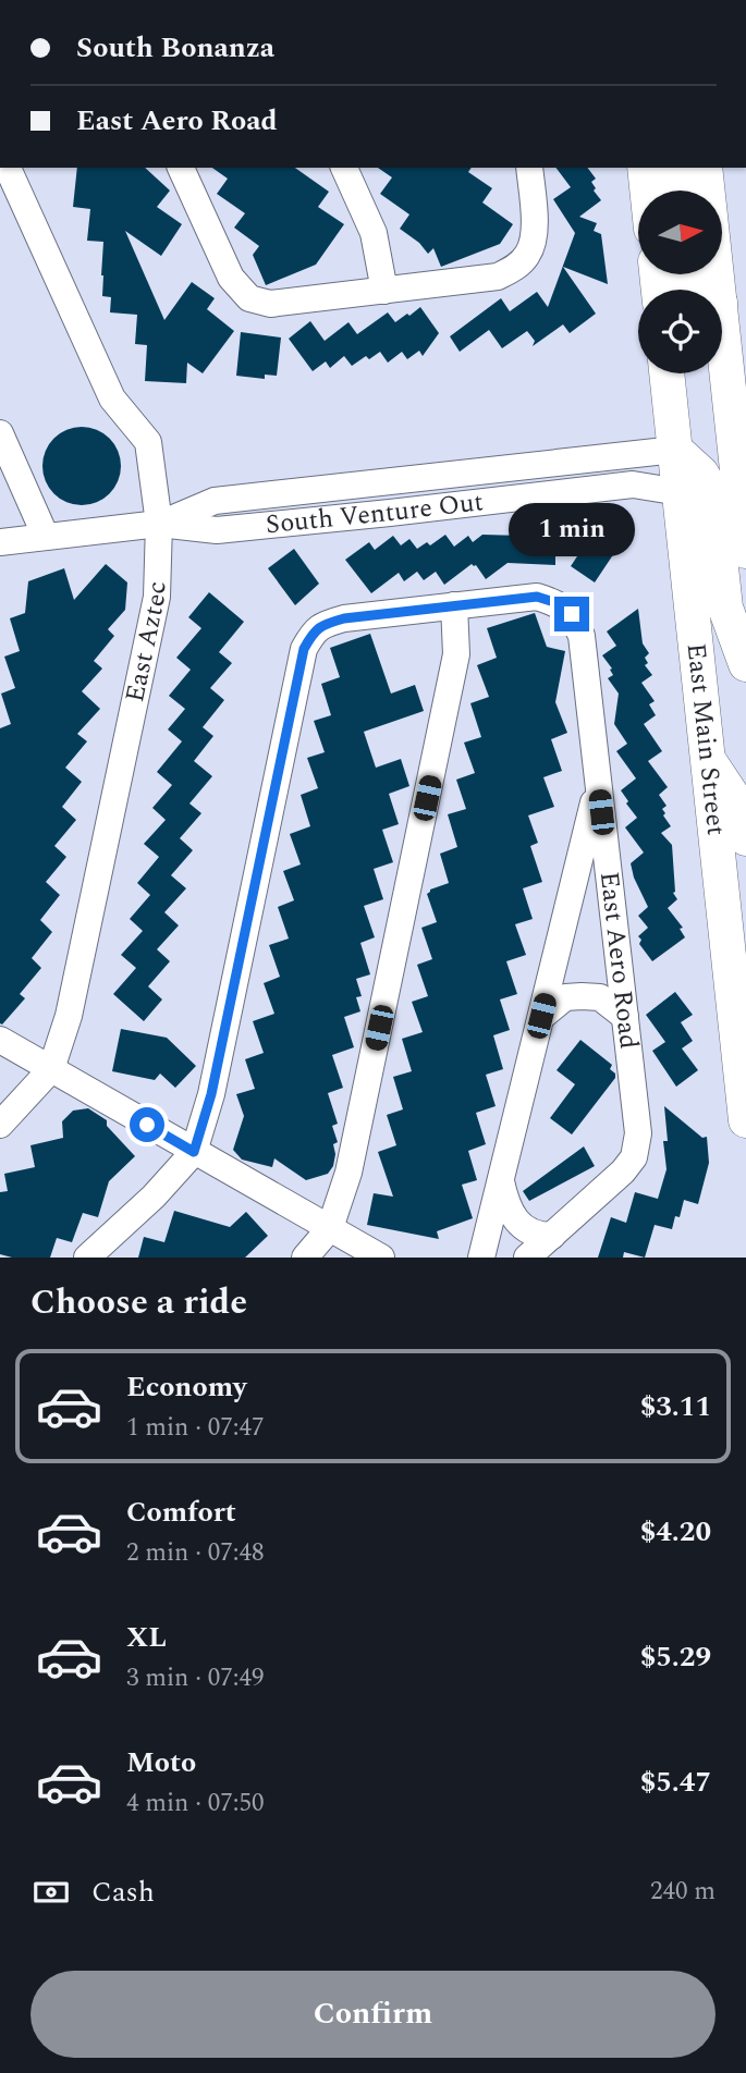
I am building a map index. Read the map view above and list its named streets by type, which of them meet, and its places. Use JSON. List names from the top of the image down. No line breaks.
{"streets":{"main road":["East Main Street"],"lane":["South Venture Out","East Aztec","East Aero Road"]},"crossings":[["South Venture Out","East Aztec"],["South Venture Out","East Main Street"]],"north":"right","page":{"banner":["South Bonanza","East Aero Road"],"bubble":"1 min","heading":"Choose a ride","list":[{"name":"Economy","note":"1 min · 07:47","value":"$3.11"},{"name":"Comfort","note":"2 min · 07:48","value":"$4.20"},{"name":"XL","note":"3 min · 07:49","value":"$5.29"},{"name":"Moto","note":"4 min · 07:50","value":"$5.47"}],"pay":["Cash","240 m"],"buttons":"Confirm"}}
